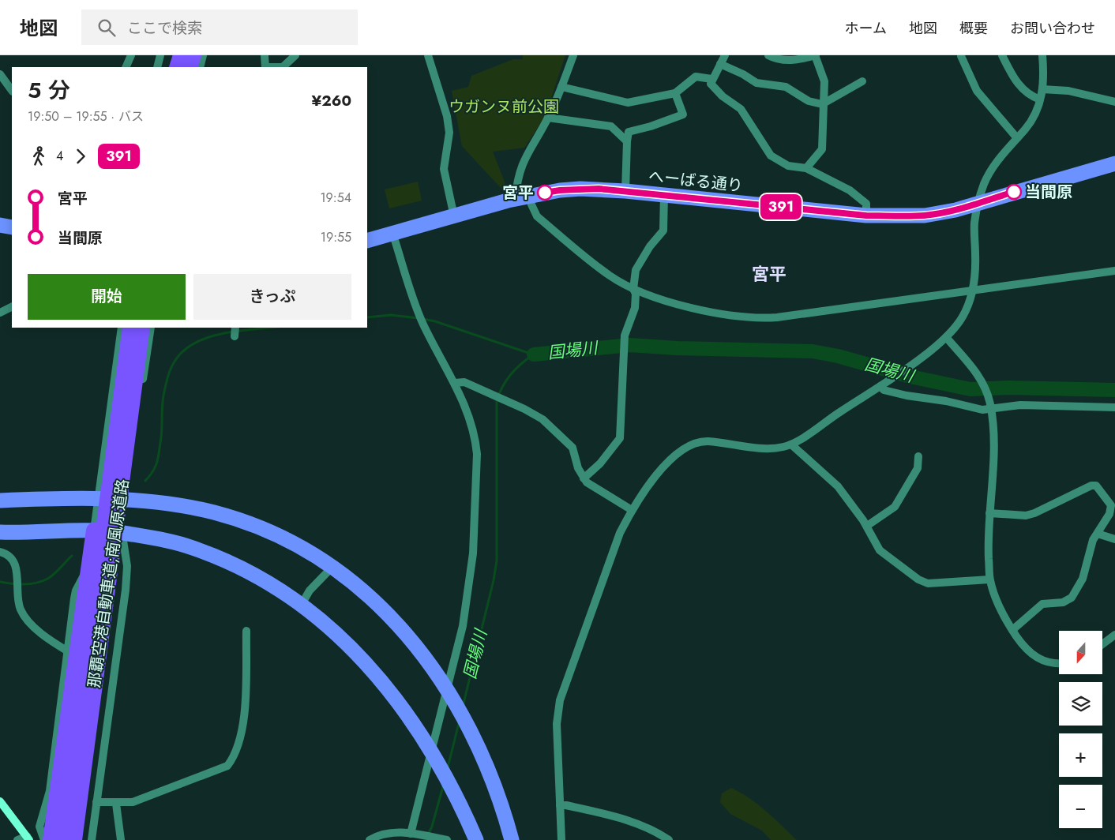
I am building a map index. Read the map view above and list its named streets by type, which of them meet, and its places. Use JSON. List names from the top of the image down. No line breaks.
{"streets":{"highway":["へーばる通り","那覇空港自動車道;南風原道路"]},"districts":["宮平"],"water":["国場川"],"parks":["ウガンヌ前公園"],"places":["当間原","宮平"],"lines":["bus line 391"],"north":"bottom","page":{"header":"地図","search":"ここで検索","nav":["ホーム","地図","概要","お問い合わせ"],"on_map":"391","heading":["5 分","19:50 – 19:55 · バス","¥260"],"legs":["4","391"],"list":[{"name":"宮平","value":"19:54"},{"name":"当間原","value":"19:55"}],"buttons":["開始","きっぷ"],"map_buttons":["+","−"]}}
